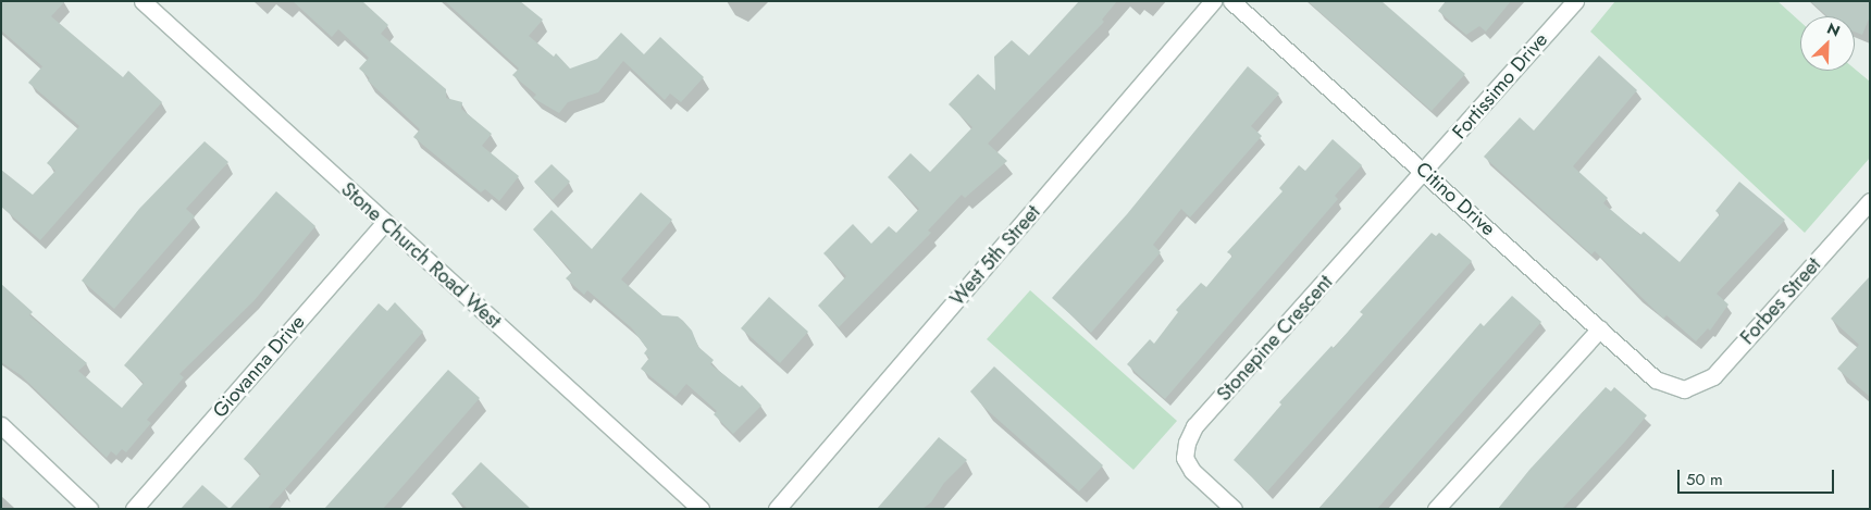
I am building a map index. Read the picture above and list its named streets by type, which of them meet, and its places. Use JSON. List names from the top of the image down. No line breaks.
{"streets":{"street":["Fortissimo Drive","Citino Drive","Stone Church Road West","West 5th Street","Forbes Street","Stonepine Crescent","Giovanna Drive"]},"crossings":[["Fortissimo Drive","Citino Drive"],["Fortissimo Drive","Stonepine Crescent"],["Citino Drive","Forbes Street"],["Citino Drive","Stonepine Crescent"],["Stone Church Road West","Giovanna Drive"]],"scale_bar":"50 m","north":"top right"}
